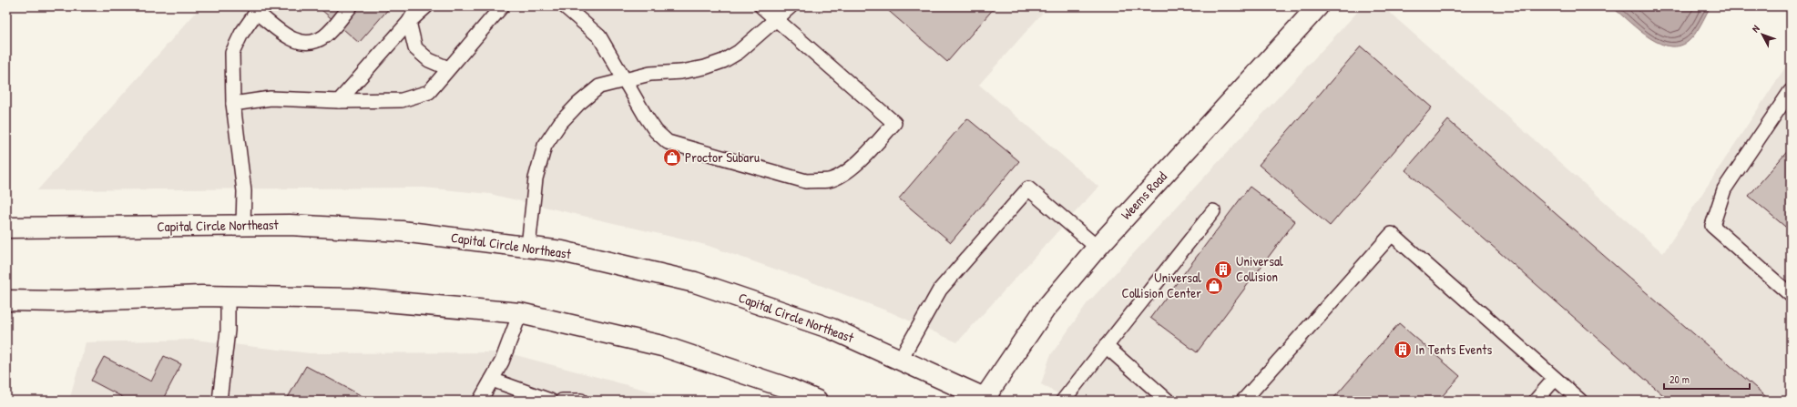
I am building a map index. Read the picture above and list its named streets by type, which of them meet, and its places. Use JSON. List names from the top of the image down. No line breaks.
{"streets":{"main road":["Weems Road","Capital Circle Northeast"]},"crossings":[["Weems Road","Capital Circle Northeast"]],"places":{"shop":["Proctor Subaru","Universal Collision Center"],"building":["Universal Collision","In Tents Events"]},"scale_bar":"20 m","north":"top left"}
